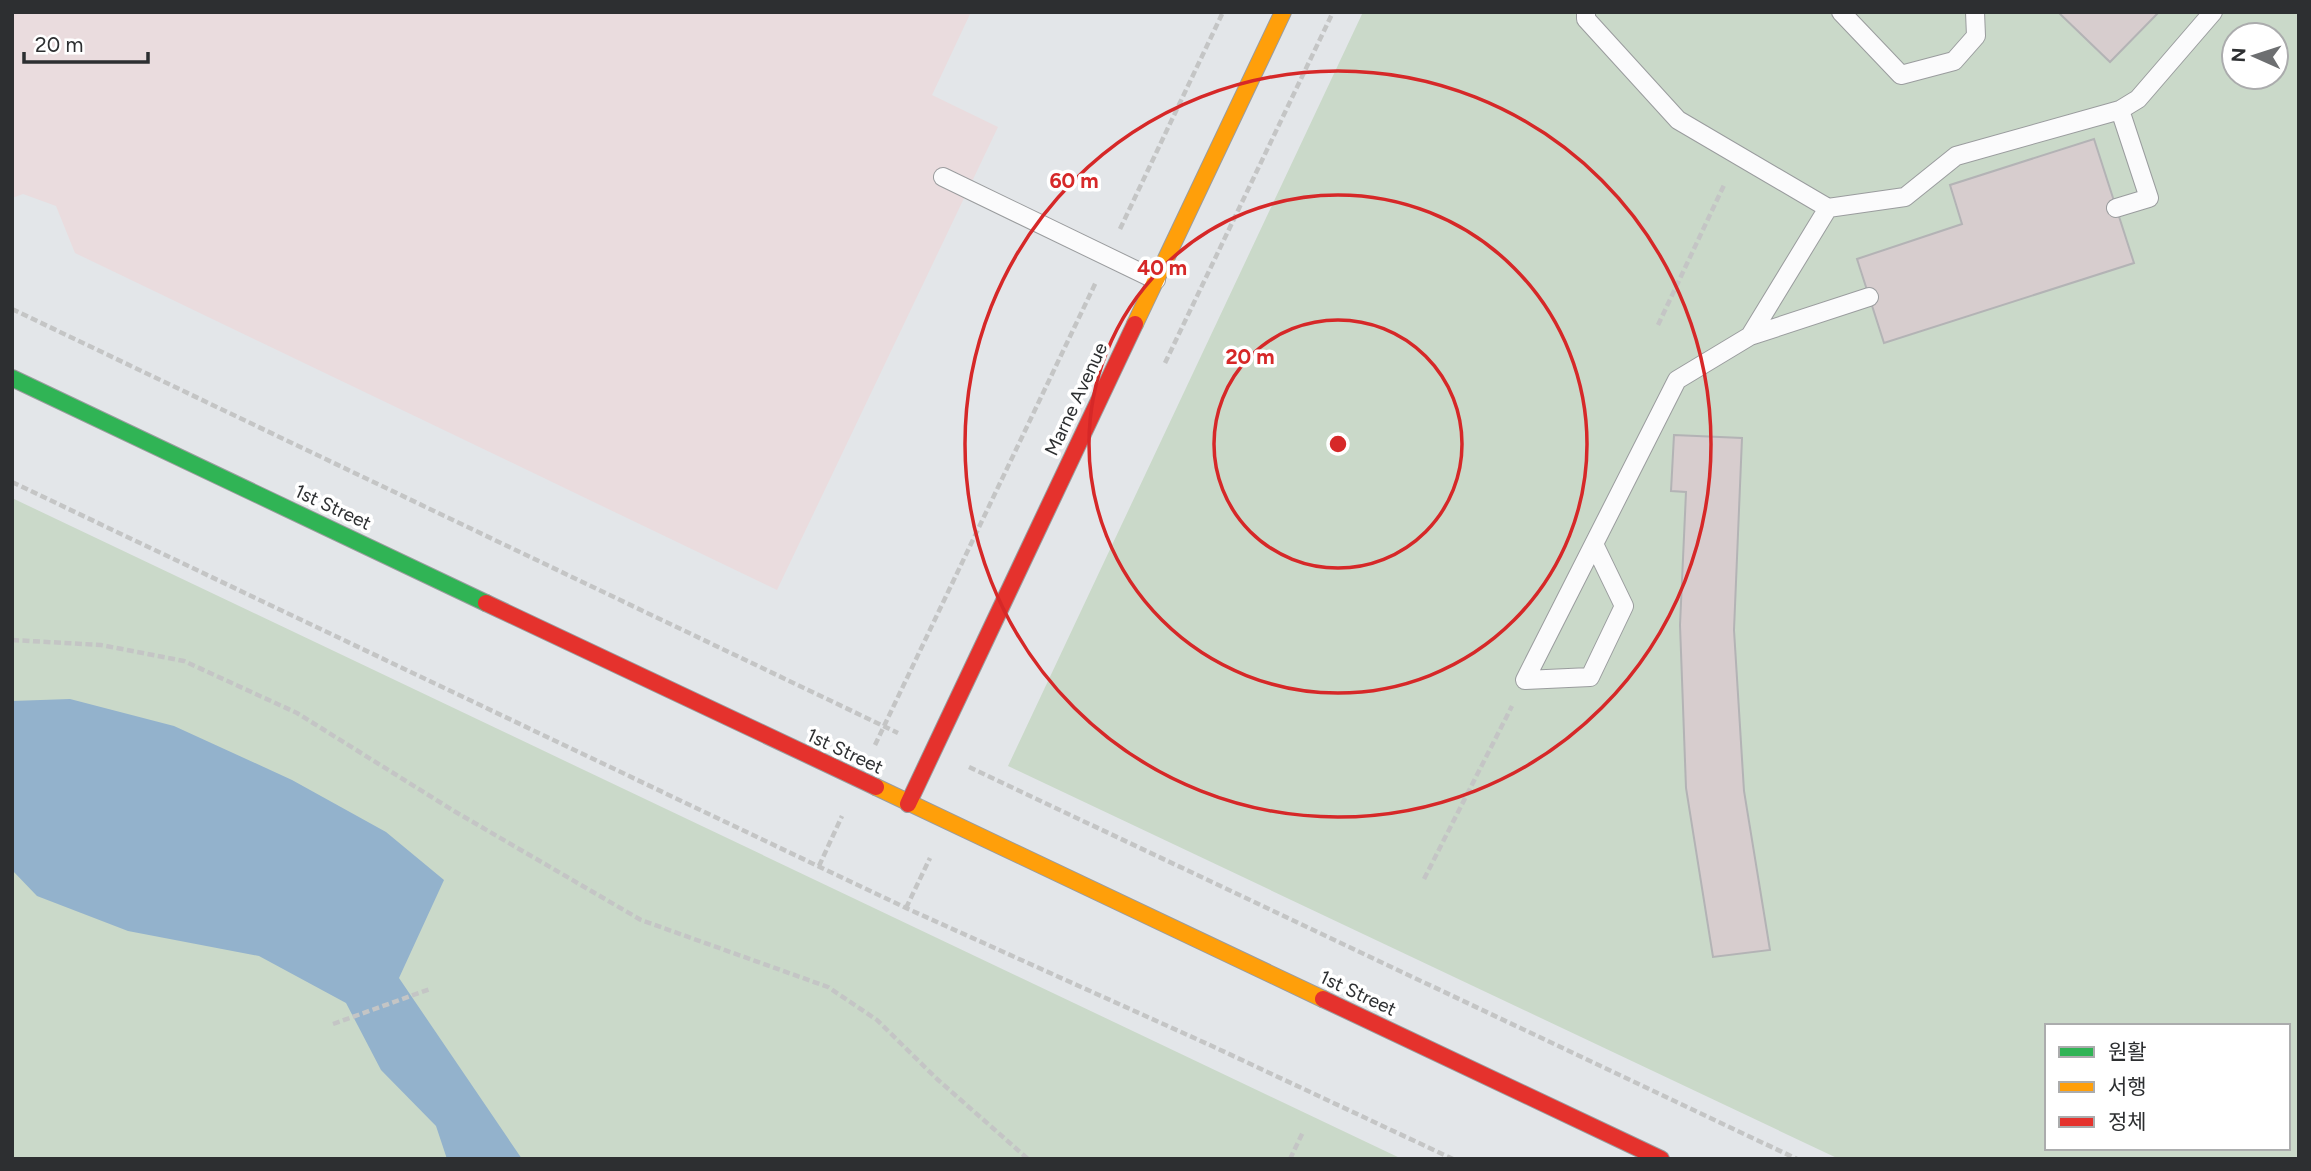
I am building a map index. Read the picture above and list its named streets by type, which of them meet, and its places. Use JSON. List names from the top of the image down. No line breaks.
{"streets":{"main road":["Marne Avenue","1st Street"]},"crossings":[["Marne Avenue","1st Street"]],"legend":["원활","서행","정체"],"scale_bar":"20 m","north":"left","rings":["60 m","40 m","20 m"]}
